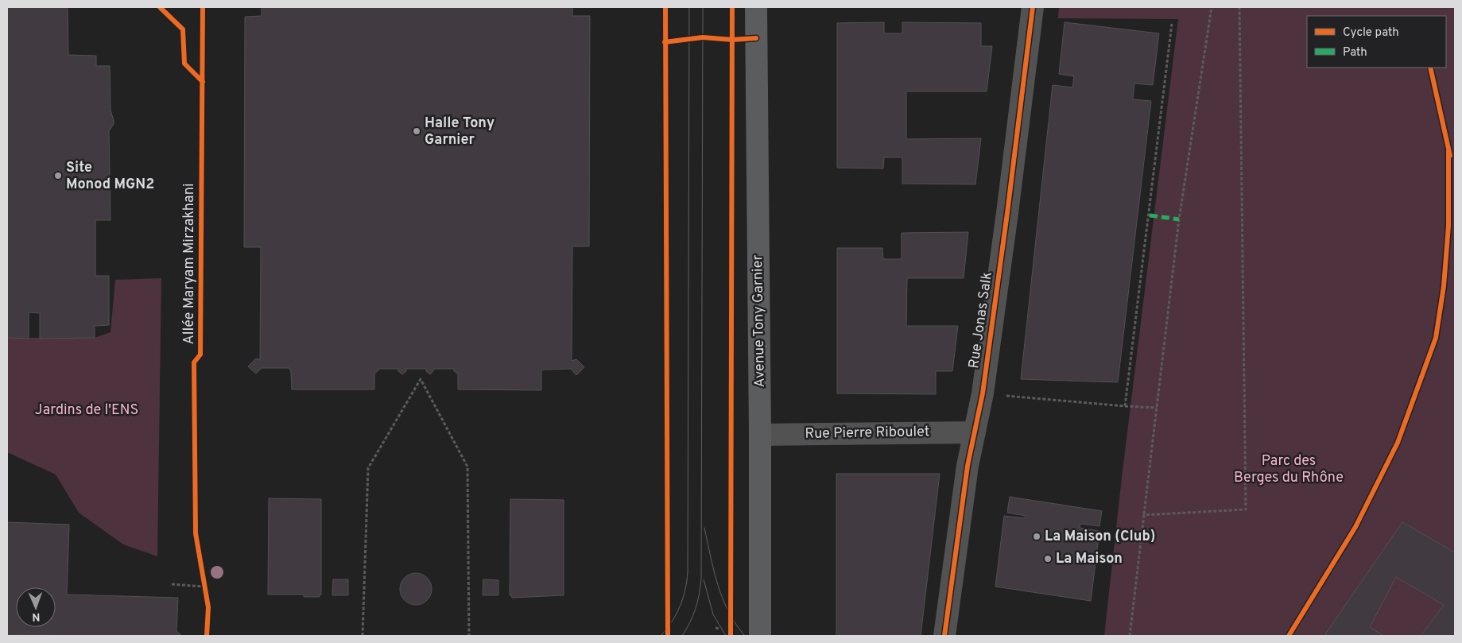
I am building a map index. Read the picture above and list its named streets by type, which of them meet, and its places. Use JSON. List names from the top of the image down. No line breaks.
{"streets":{"main road":["Avenue Tony Garnier"],"street":["Rue Jonas Salk","Rue Pierre Riboulet"],"cycle path":["Allée Maryam Mirzakhani"]},"crossings":[["Rue Jonas Salk","Rue Pierre Riboulet"],["Avenue Tony Garnier","Rue Pierre Riboulet"]],"parks":["Jardins de l'ENS","Parc des Berges du Rhône"],"places":["Halle Tony Garnier","Site Monod MGN2","La Maison (Club)","La Maison"],"legend":["Cycle path","Path"],"north":"bottom"}
